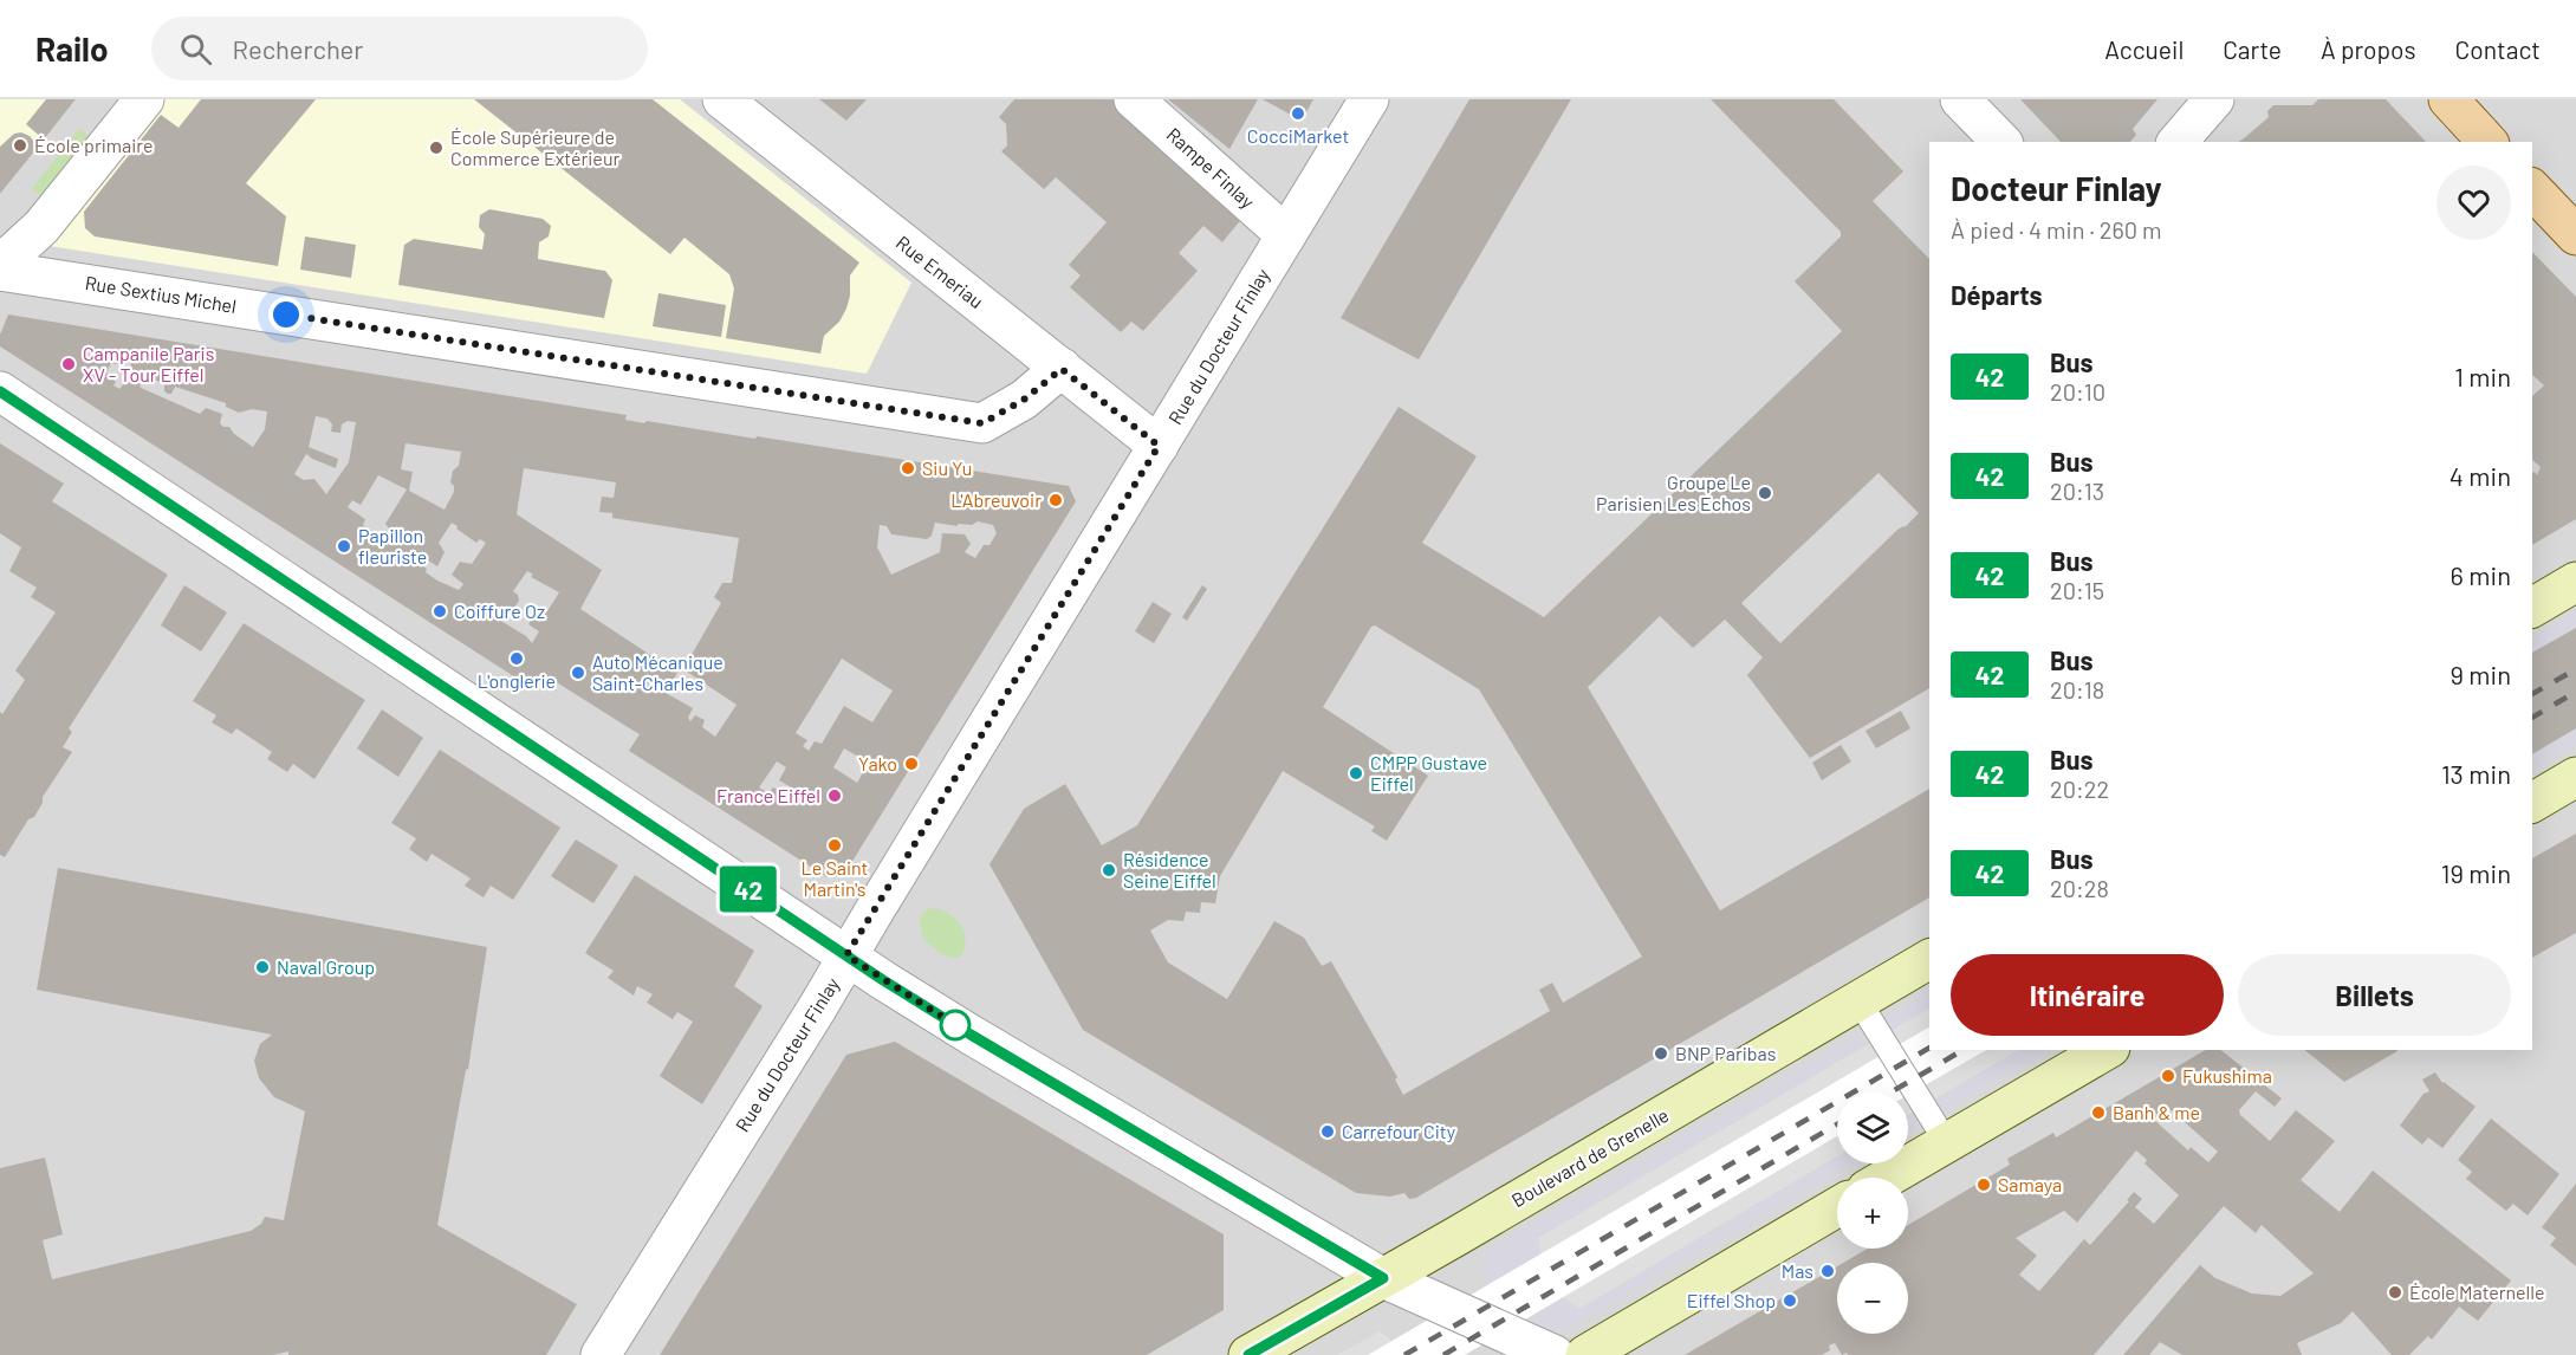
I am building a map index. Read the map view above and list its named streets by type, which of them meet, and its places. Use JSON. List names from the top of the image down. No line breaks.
{"streets":{"main road":["Boulevard de Grenelle"],"street":["Rampe Finlay","Rue Emeriau","Rue Sextius Michel","Rue du Docteur Finlay"]},"crossings":[["Rampe Finlay","Rue du Docteur Finlay"],["Rue Emeriau","Rue Sextius Michel"],["Rue Emeriau","Rue du Docteur Finlay"]],"places":["CocciMarket","École primaire","École Supérieure de Commerce Extérieur","Campanile Paris XV - Tour Eiffel","Siu Yu","Groupe Le Parisien Les Echos","L'Abreuvoir","Papillon fleuriste","Coiffure Oz","L'onglerie","Auto Mécanique Saint-Charles","Yako","CMPP Gustave Eiffel","France Eiffel","Le Saint Martin's","Résidence Seine Eiffel","Naval Group","BNP Paribas","Fukushima","Banh & me","Carrefour City","Samaya","Mas","École Maternelle","Eiffel Shop"],"lines":["bus line 42"],"page":{"header":"Railo","search":"Rechercher","nav":["Accueil","Carte","À propos","Contact"],"on_map":"42","heading":[["Docteur Finlay","À pied · 4 min · 260 m"],"Départs"],"list":[{"mark":"42","name":"Bus","note":"20:10","value":"1 min"},{"mark":"42","name":"Bus","note":"20:13","value":"4 min"},{"mark":"42","name":"Bus","note":"20:15","value":"6 min"},{"mark":"42","name":"Bus","note":"20:18","value":"9 min"},{"mark":"42","name":"Bus","note":"20:22","value":"13 min"},{"mark":"42","name":"Bus","note":"20:28","value":"19 min"}],"buttons":["Itinéraire","Billets"],"map_buttons":["+","−"]}}
